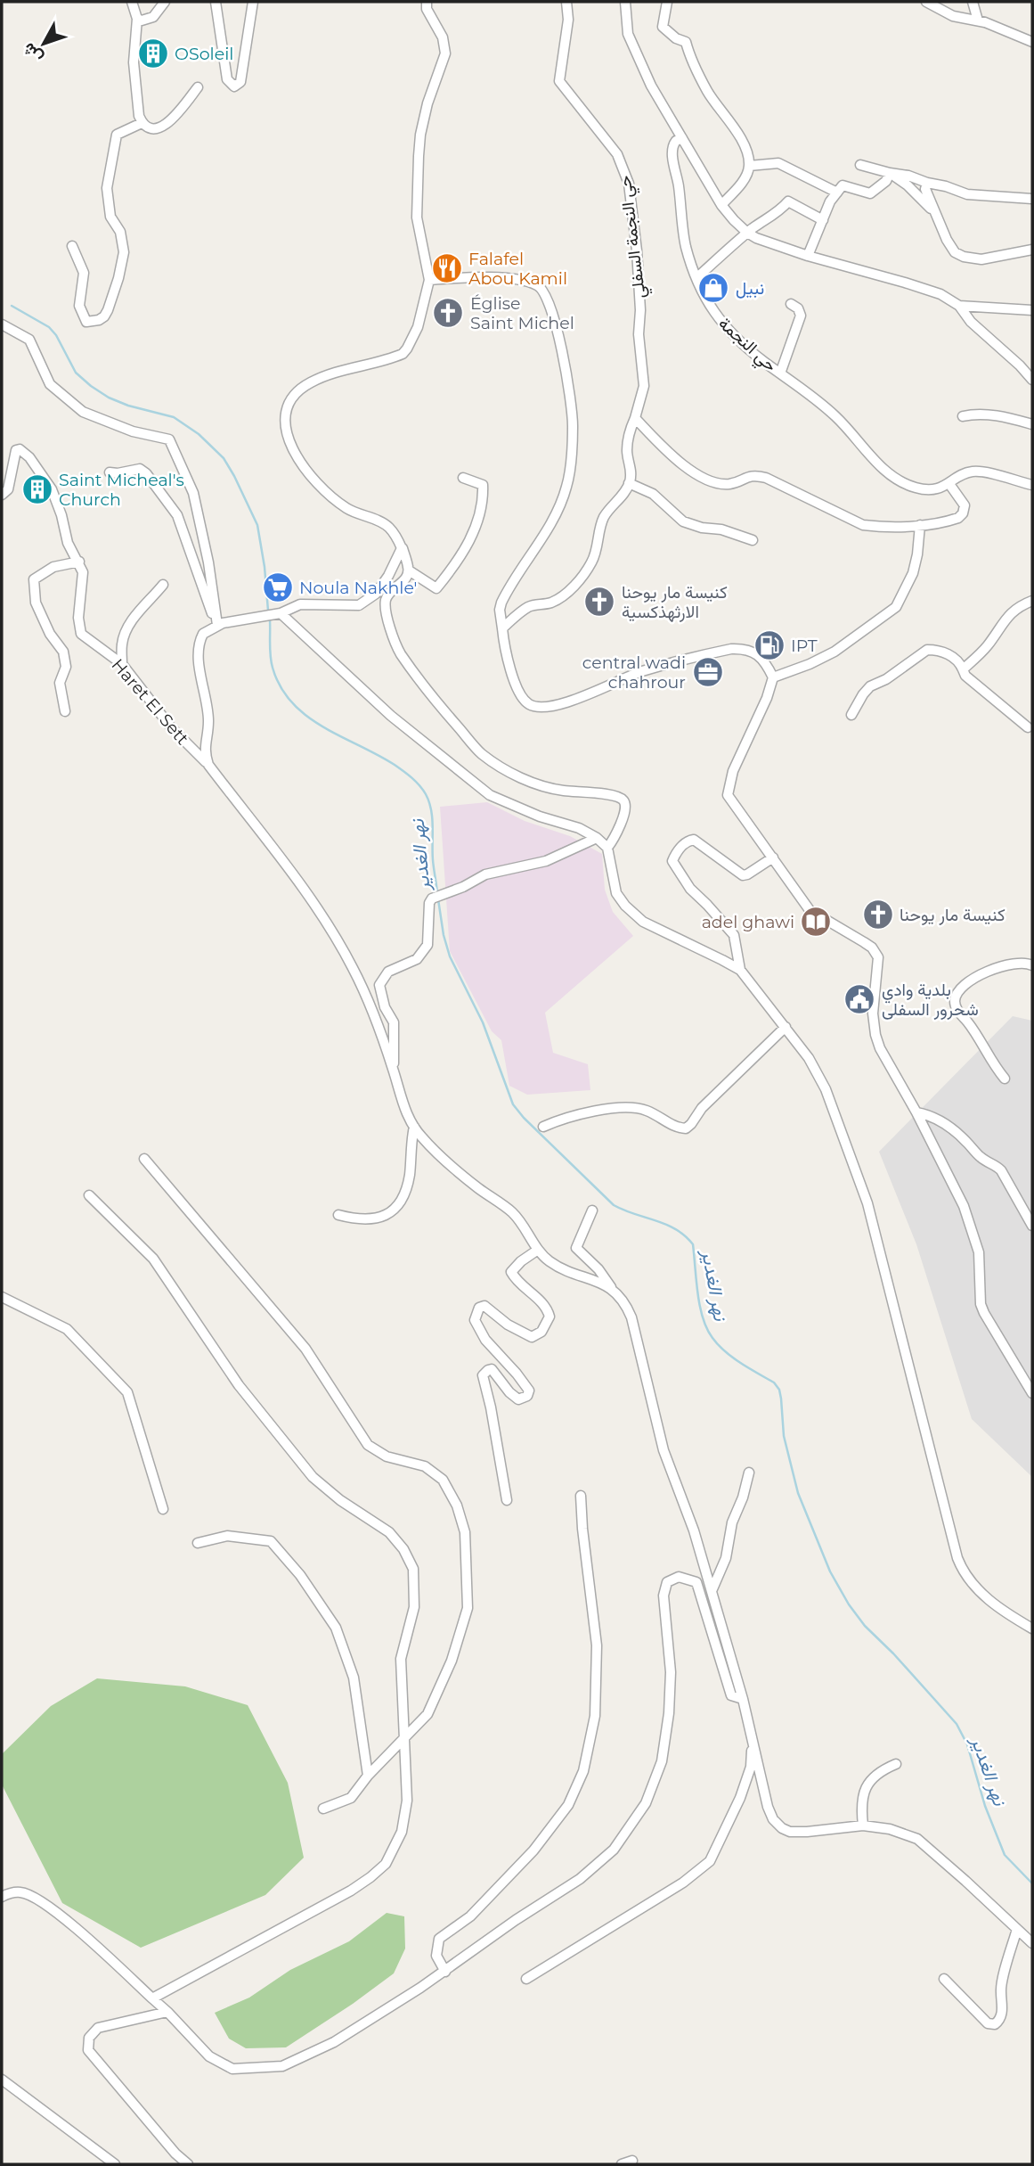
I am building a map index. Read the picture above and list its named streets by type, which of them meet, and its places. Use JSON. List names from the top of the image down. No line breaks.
{"streets":{"street":["حي النجمة السفلي","حي النجمة","Haret EI Sett"]},"water":["نهر الغدير"],"places":{"building":["OSoleil","Saint Micheal's Church"],"restaurant":["Falafel Abou Kamil"],"shop":["نبيل"],"church":["Église Saint Michel","كنيسة مار يوحنا الارثهذكسية","كنيسة مار يوحنا"],"supermarket":["Noula Nakhle'"],"fuel station":["IPT"],"office":["central wadi chahrour"],"library":["adel ghawi"],"public building":["بلدية وادي شحرور السفلى"]},"north":"bottom left"}
